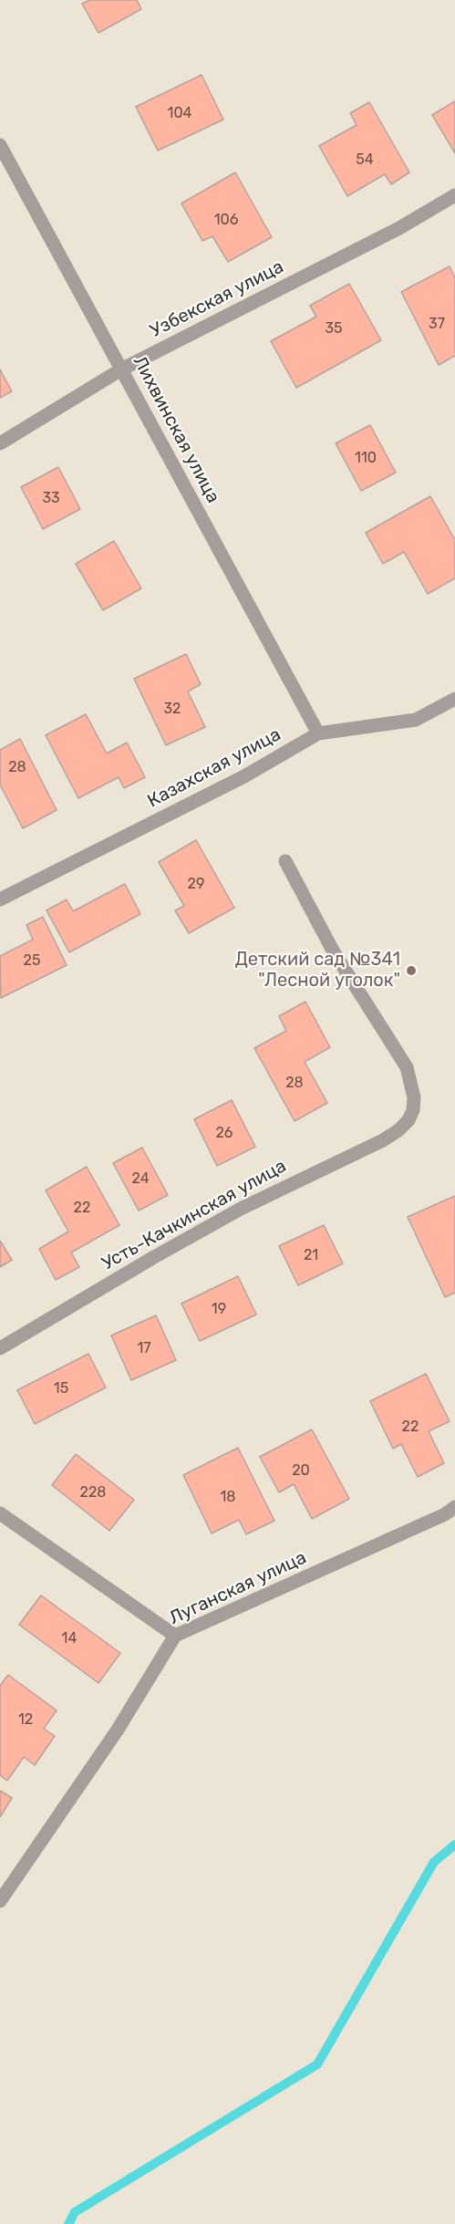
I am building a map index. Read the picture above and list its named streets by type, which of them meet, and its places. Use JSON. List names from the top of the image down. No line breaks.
{"streets":{"street":["Узбекская улица","Лихвинская улица","Казахская улица","Усть-Качкинская улица","Луганская улица"]},"crossings":[["Узбекская улица","Лихвинская улица"],["Лихвинская улица","Казахская улица"]],"places":["Детский сад №341 \"Лесной уголок\""],"house_numbers":["104","54","106","37","35","110","33","32","28","29","25","28","26","24","22","21","19","17","15","22","20","228","18","14","12"]}
